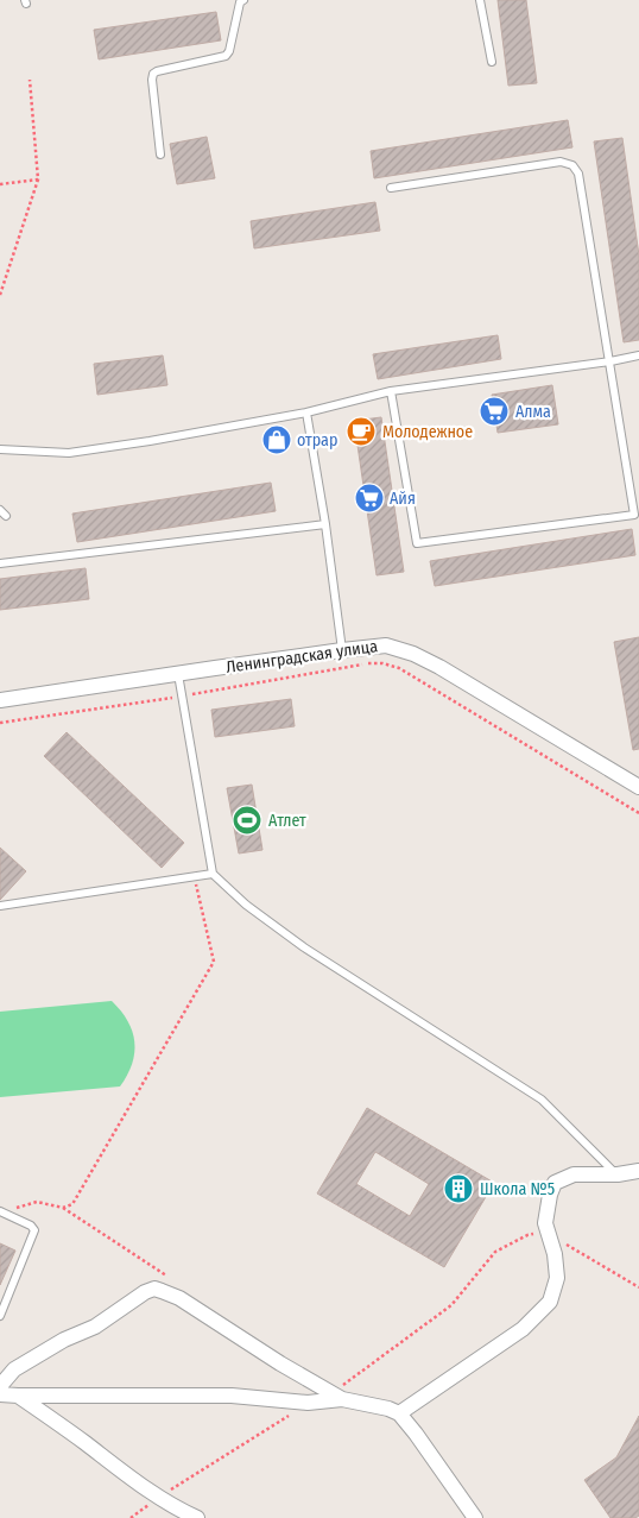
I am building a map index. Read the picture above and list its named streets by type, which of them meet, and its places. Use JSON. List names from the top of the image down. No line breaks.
{"streets":{"street":["Ленинградская улица"]},"places":{"supermarket":["Алма","Айя"],"cafe":["Молодежное"],"shop":["отрар"],"sports":["Атлет"],"building":["Школа №5"]}}
